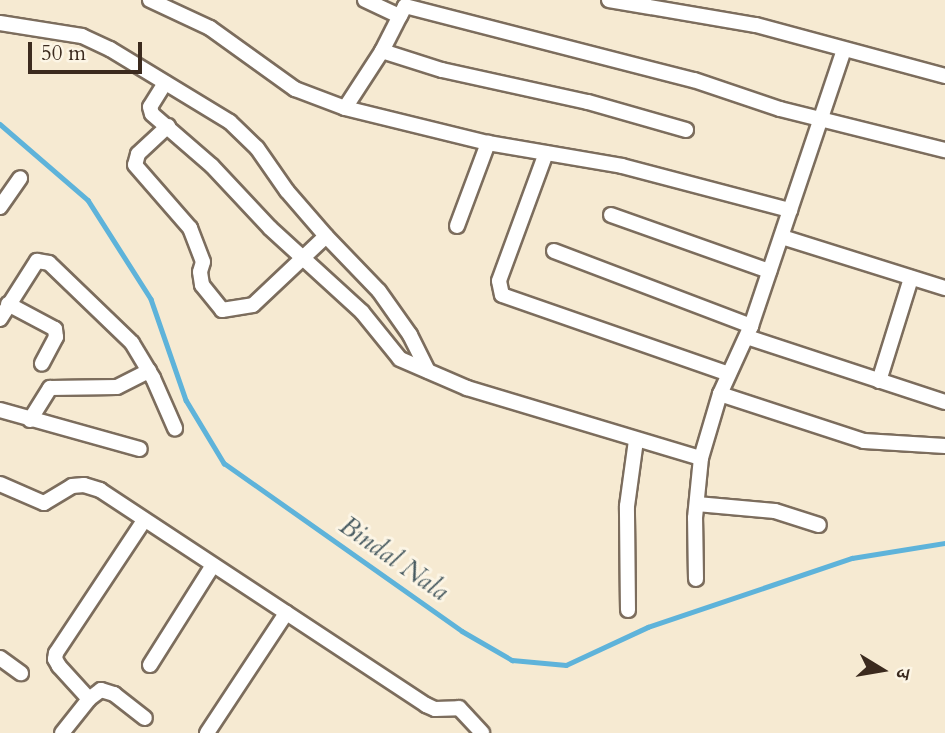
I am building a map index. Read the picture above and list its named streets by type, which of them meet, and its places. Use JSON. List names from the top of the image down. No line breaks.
{"water":["Bindal Nala"],"scale_bar":"50 m","north":"right"}
